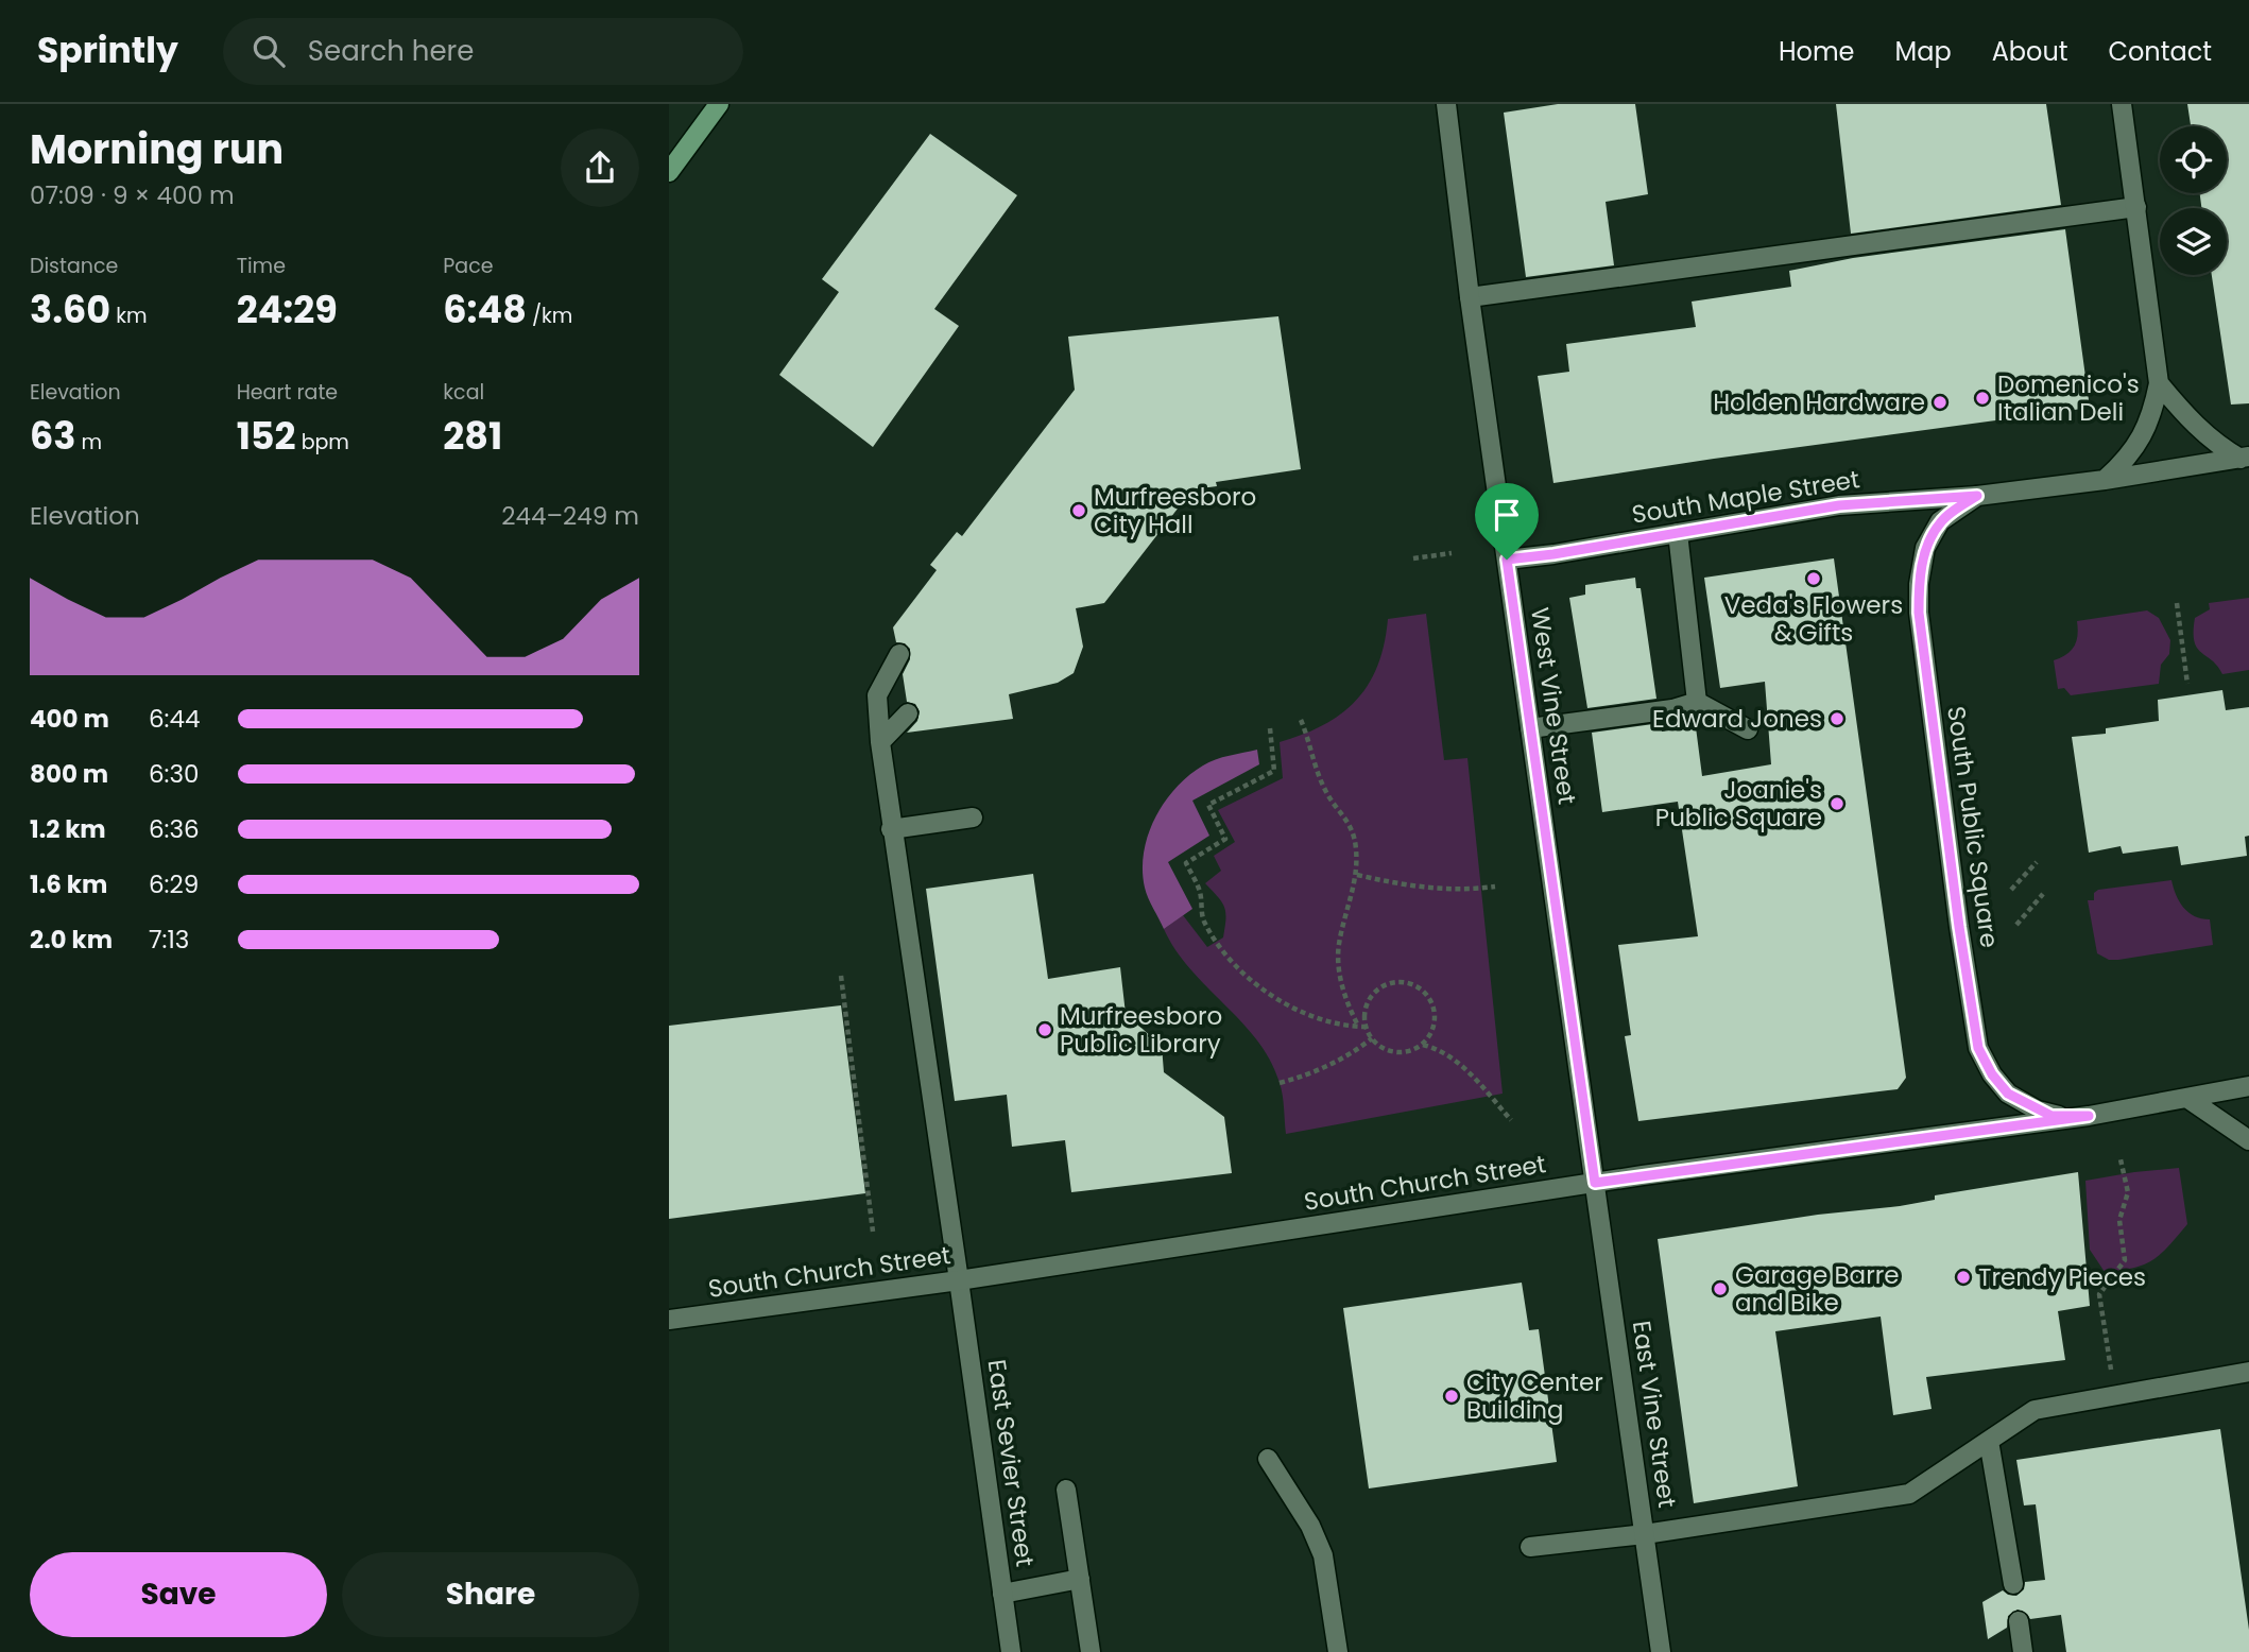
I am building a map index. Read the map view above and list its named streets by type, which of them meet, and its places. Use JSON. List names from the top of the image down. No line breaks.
{"streets":{"street":["South Maple Street","West Vine Street","South Public Square","South Church Street","East Vine Street","East Sevier Street"]},"crossings":[["South Maple Street","West Vine Street"],["South Maple Street","South Public Square"],["West Vine Street","South Church Street"],["West Vine Street","East Vine Street"],["South Public Square","South Church Street"],["South Church Street","East Vine Street"],["South Church Street","East Sevier Street"]],"places":["Domenico's Italian Deli","Holden Hardware","Murfreesboro City Hall","Veda's Flowers & Gifts","Edward Jones","Joanie's Public Square","Murfreesboro Public Library","Trendy Pieces","Garage Barre and Bike","City Center Building"],"page":{"header":"Sprintly","search":"Search here","nav":["Home","Map","About","Contact"],"heading":["Morning run","07:09 · 9 × 400 m"],"stats":[["Distance","3.60 km"],["Time","24:29"],["Pace","6:48 /km"],["Elevation","63 m"],["Heart rate","152 bpm"],["kcal","281"]],"chart":["Elevation","244–249 m"],"list":[{"name":"400 m","note":"6:44"},{"name":"800 m","note":"6:30"},{"name":"1.2 km","note":"6:36"},{"name":"1.6 km","note":"6:29"},{"name":"2.0 km","note":"7:13"}],"buttons":["Save","Share"]}}
